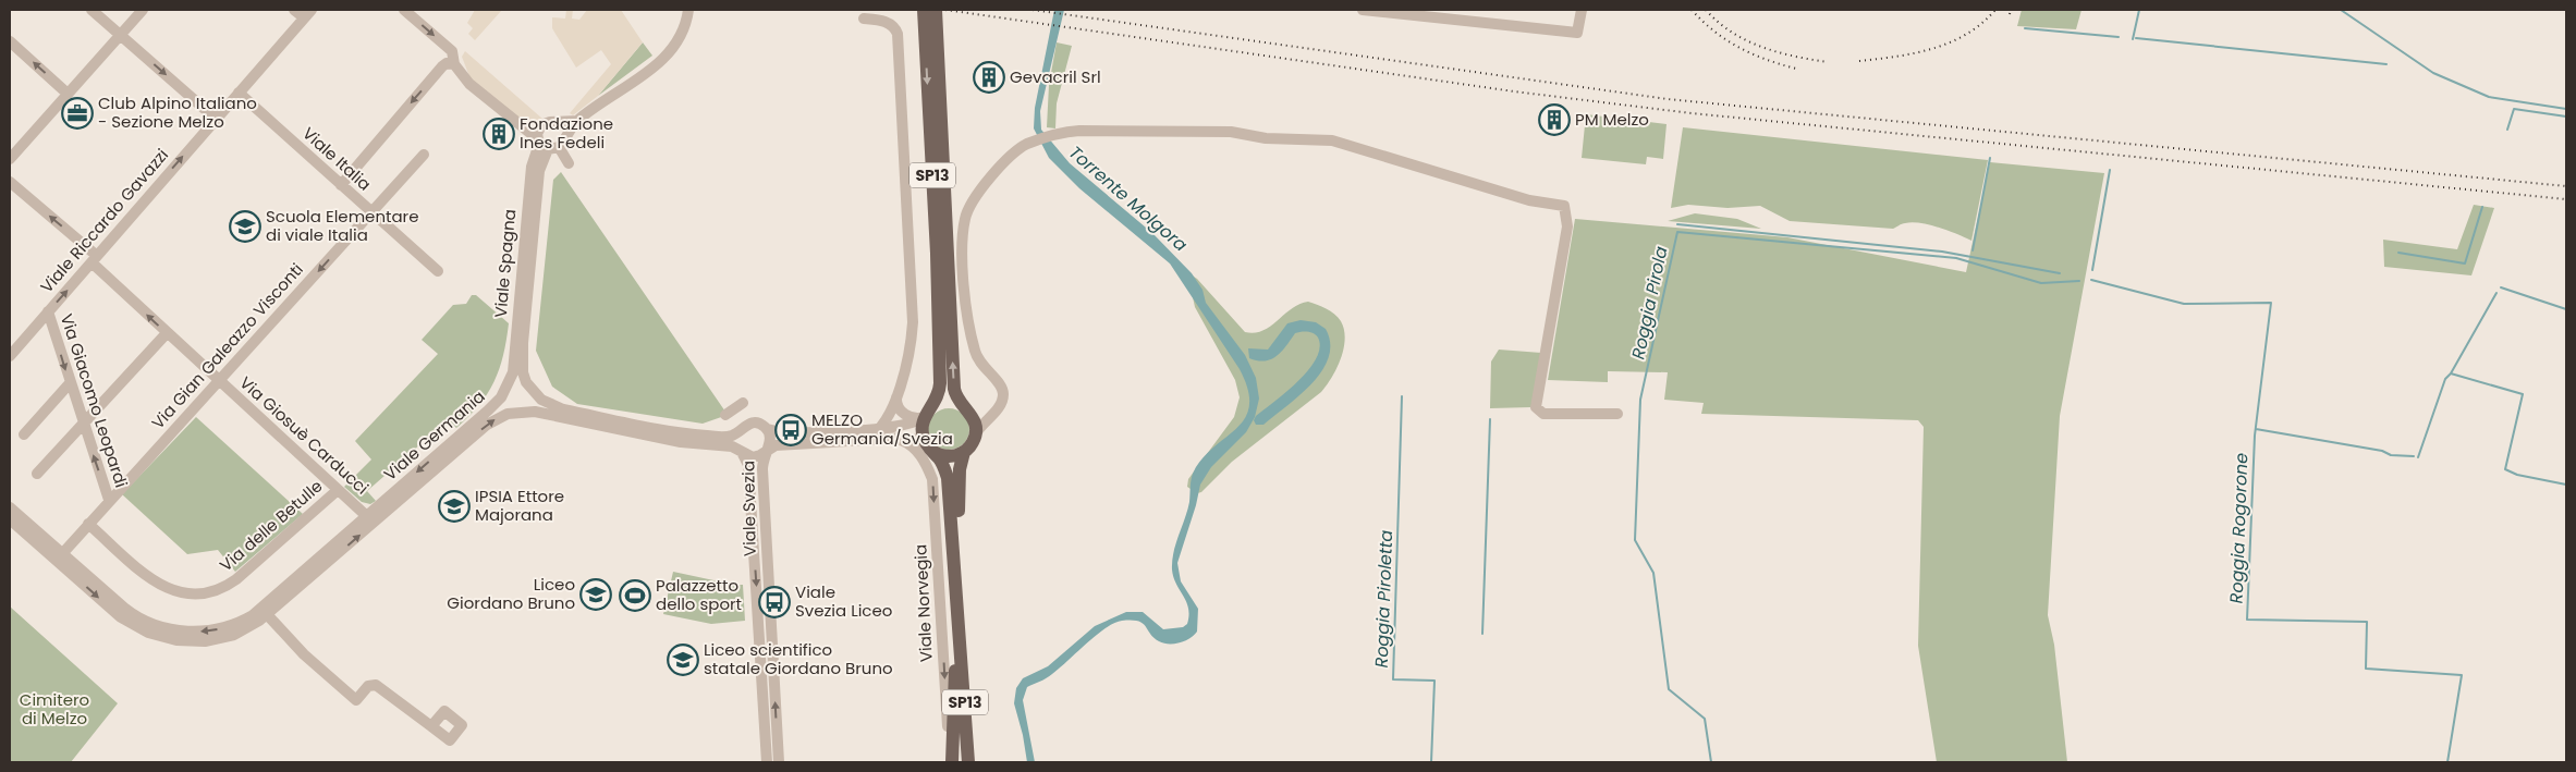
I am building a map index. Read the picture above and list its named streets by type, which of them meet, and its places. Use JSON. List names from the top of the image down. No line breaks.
{"streets":{"main road":["SP13"],"street":["Viale Italia","Viale Riccardo Gavazzi","Viale Spagna","Via Gian Galeazzo Visconti","Via Giacomo Leopardi","Via Giosuè Carducci","Viale Germania","Viale Svezia","Via delle Betulle","Viale Norvegia"]},"crossings":[["Viale Italia","Viale Riccardo Gavazzi"],["Viale Italia","Via Gian Galeazzo Visconti"],["SP13","Viale Norvegia"],["Viale Riccardo Gavazzi","Via Giacomo Leopardi"],["Viale Riccardo Gavazzi","Via Giosuè Carducci"],["Viale Spagna","Viale Germania"],["Via Gian Galeazzo Visconti","Via Giacomo Leopardi"],["Via Gian Galeazzo Visconti","Via Giosuè Carducci"],["Via Gian Galeazzo Visconti","Viale Germania"],["Via Gian Galeazzo Visconti","Via delle Betulle"],["Via Giosuè Carducci","Viale Germania"],["Via Giosuè Carducci","Via delle Betulle"],["Viale Germania","Viale Svezia"]],"one_way":["Viale Riccardo Gavazzi","Via Gian Galeazzo Visconti","Via Giosuè Carducci","Viale Norvegia"],"water":["Torrente Molgora","Roggia Pirola","Roggia Rogorone","Roggia Piroletta"],"parks":["Cimitero di Melzo"],"places":{"building":["Gevacril Srl","PM Melzo","Fondazione Ines Fedeli"],"office":["Club Alpino Italiano - Sezione Melzo"],"school or university":["Scuola Elementare di viale Italia","IPSIA Ettore Majorana","Liceo Giordano Bruno","Liceo scientifico statale Giordano Bruno"],"bus stop":["MELZO Germania/Svezia","Viale Svezia Liceo"],"sports":["Palazzetto dello sport"]}}
